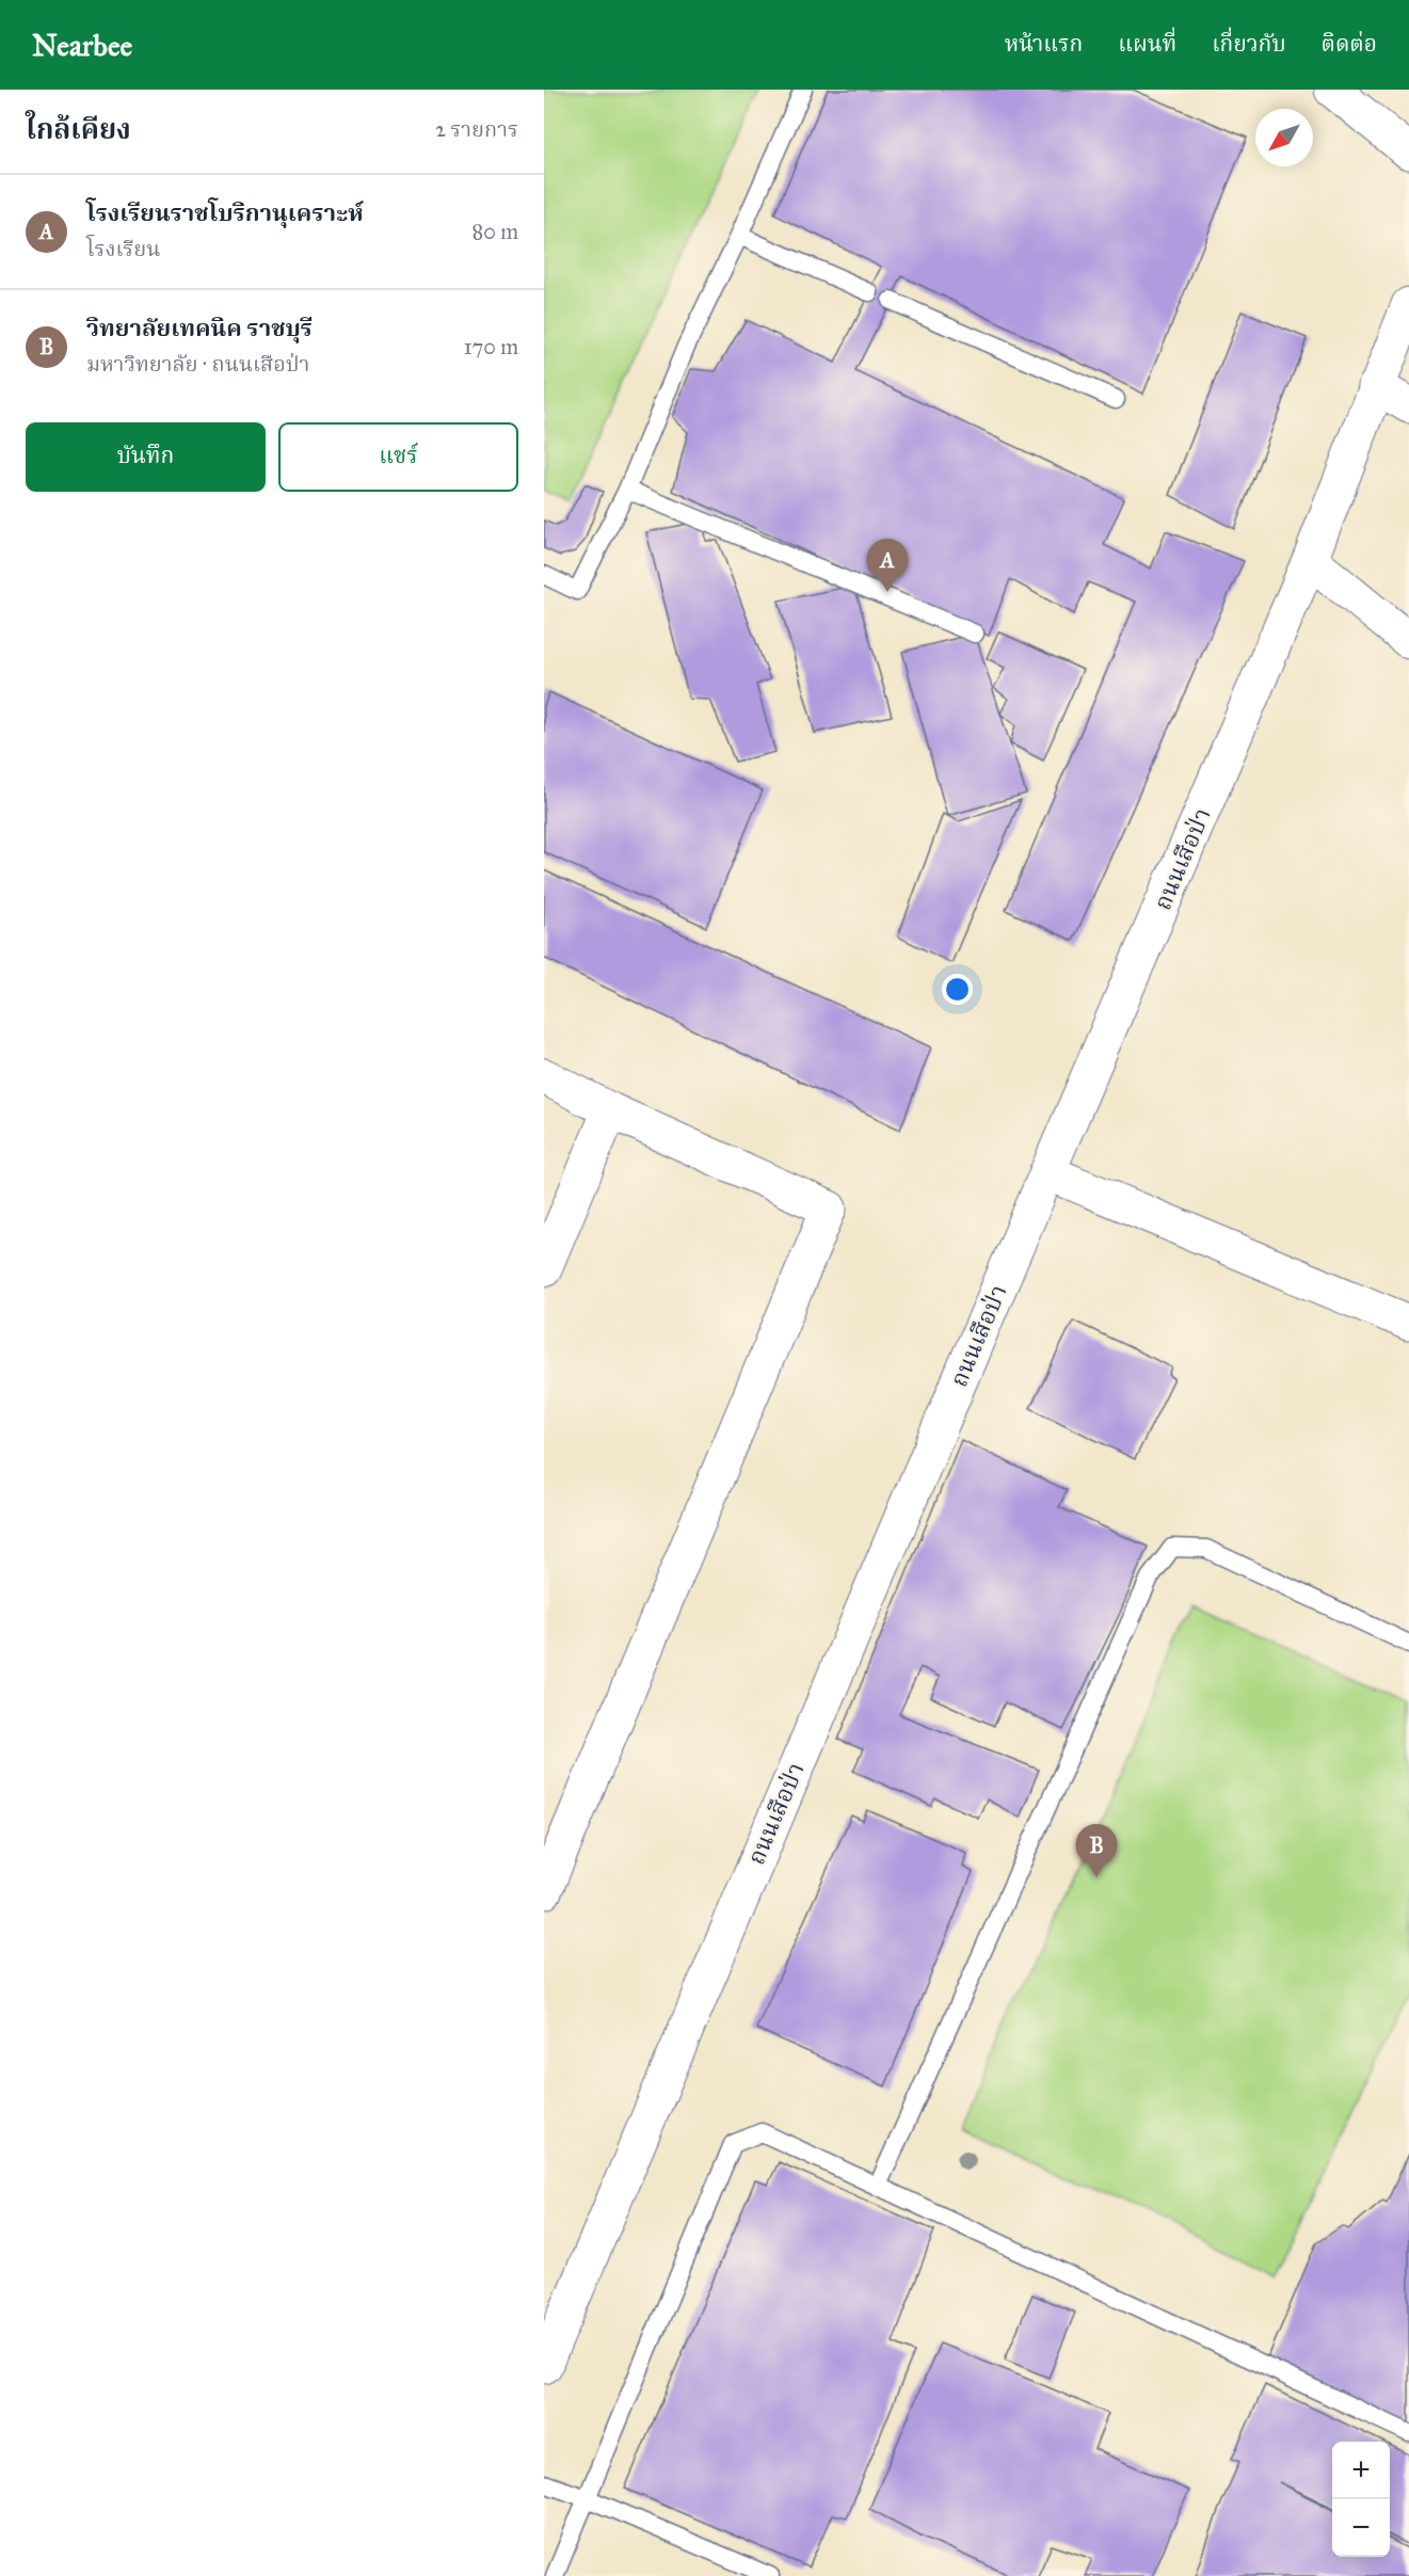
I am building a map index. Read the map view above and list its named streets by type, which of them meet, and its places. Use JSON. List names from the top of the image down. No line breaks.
{"streets":{"street":["ถนนเสือป่า"]},"north":"bottom left","page":{"header":"Nearbee","nav":["หน้าแรก","แผนที่","เกี่ยวกับ","ติดต่อ"],"heading":["ใกล้เคียง","2 รายการ"],"list":[{"mark":"A","name":"โรงเรียนราชโบริกานุเคราะห์","note":"โรงเรียน","value":"80 m"},{"mark":"B","name":"วิทยาลัยเทคนิค ราชบุรี","note":"มหาวิทยาลัย · ถนนเสือป่า","value":"170 m"}],"buttons":["บันทึก","แชร์"],"pins":["A","B"],"map_buttons":["+","−"]}}
